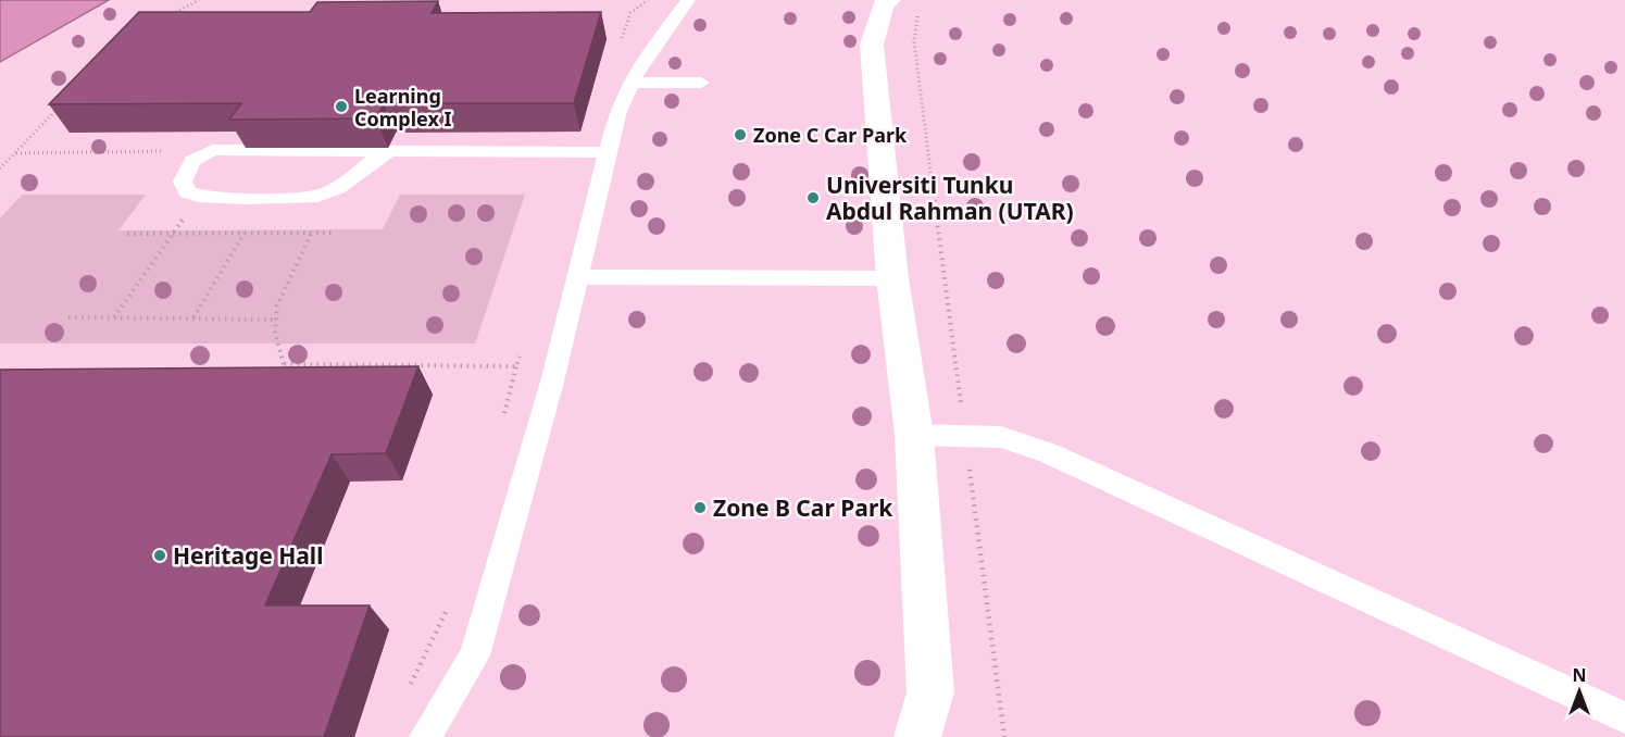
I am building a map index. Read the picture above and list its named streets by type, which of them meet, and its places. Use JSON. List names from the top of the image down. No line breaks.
{"places":["Learning Complex I","Zone C Car Park","Universiti Tunku Abdul Rahman (UTAR)","Zone B Car Park","Heritage Hall"],"north":"top"}
